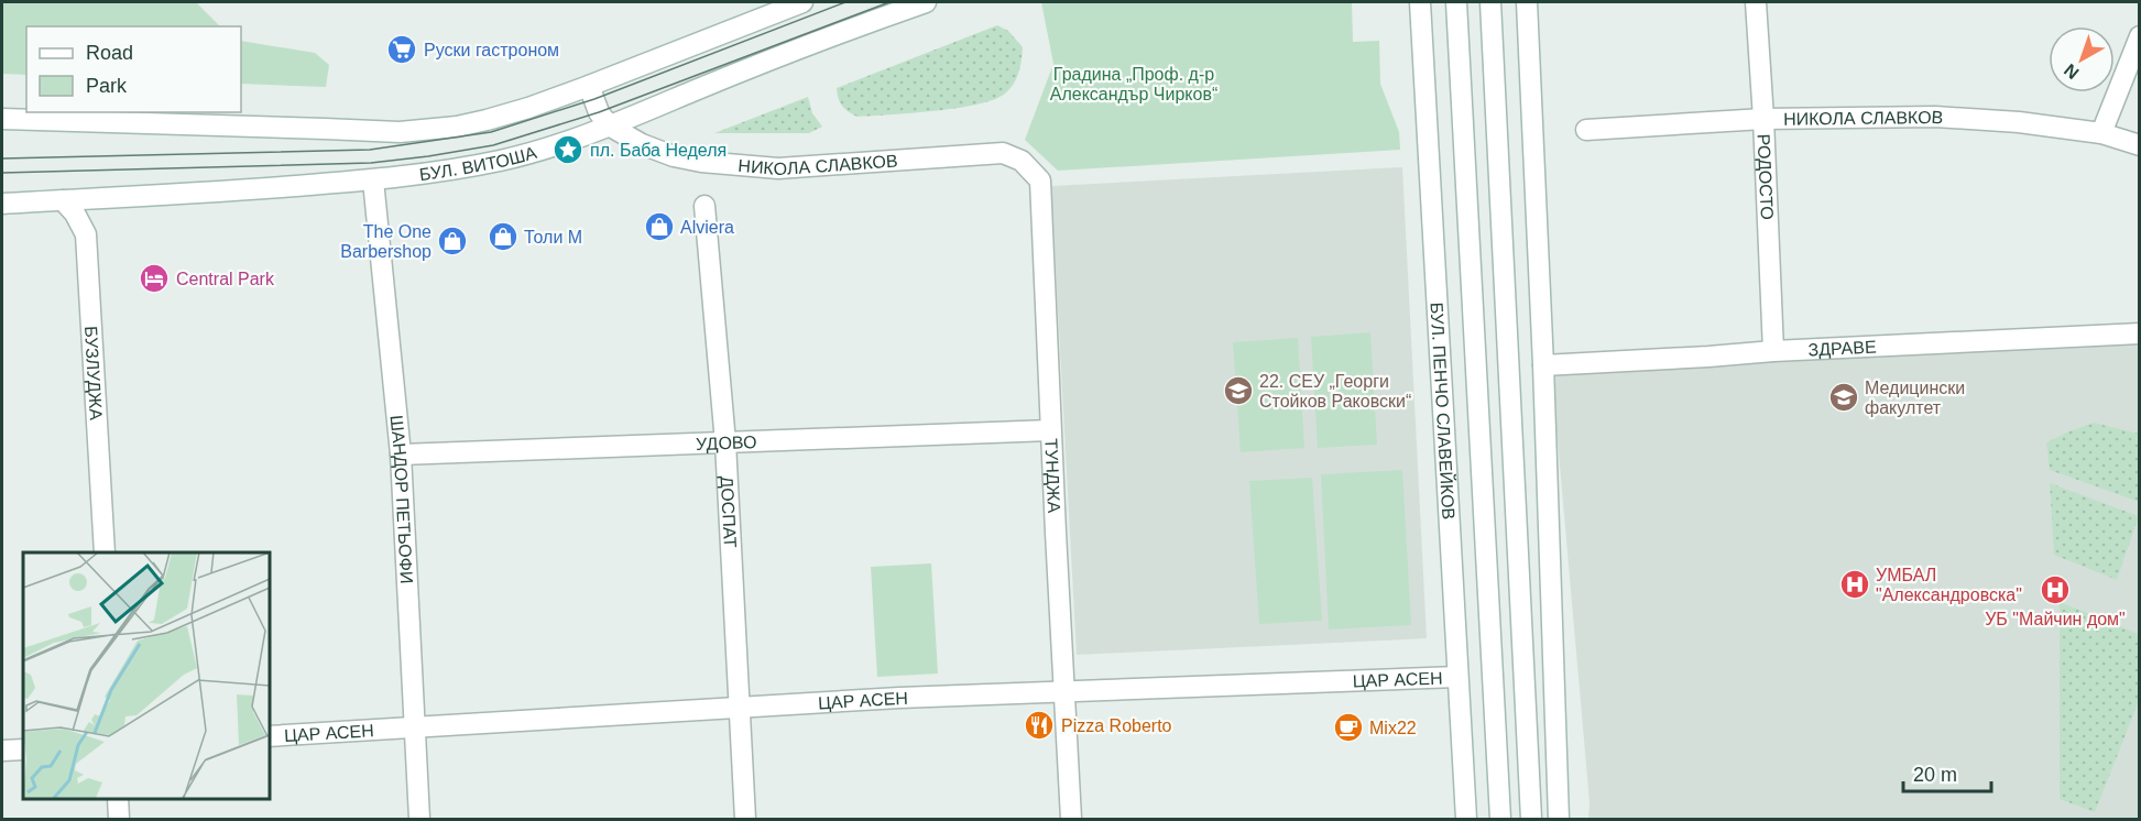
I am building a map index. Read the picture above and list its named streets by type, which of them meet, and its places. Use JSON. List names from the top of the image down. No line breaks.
{"streets":{"street":["НИКОЛА СЛАВКОВ","БУЛ. ВИТОША","РОДОСТО","ЗДРАВЕ","БУЗЛУДЖА","БУЛ. ПЕНЧО СЛАВЕЙКОВ","УДОВО","ТУНДЖА","ШАНДОР ПЕТЬОФИ","ДОСПАТ","ЦАР АСЕН"]},"crossings":[["НИКОЛА СЛАВКОВ","БУЛ. ВИТОША"],["НИКОЛА СЛАВКОВ","РОДОСТО"],["НИКОЛА СЛАВКОВ","ТУНДЖА"],["БУЛ. ВИТОША","БУЗЛУДЖА"],["БУЛ. ВИТОША","ШАНДОР ПЕТЬОФИ"],["РОДОСТО","ЗДРАВЕ"],["БУЛ. ПЕНЧО СЛАВЕЙКОВ","ЦАР АСЕН"],["УДОВО","ТУНДЖА"],["УДОВО","ШАНДОР ПЕТЬОФИ"],["УДОВО","ДОСПАТ"],["ТУНДЖА","ЦАР АСЕН"],["ШАНДОР ПЕТЬОФИ","ЦАР АСЕН"],["ДОСПАТ","ЦАР АСЕН"]],"parks":["Градина „Проф. д-р Александър Чирков“"],"places":{"supermarket":["Руски гастроном"],"place":["пл. Баба Неделя"],"shop":["Alviera","Толи М","The One Barbershop"],"hotel":["Central Park"],"school or university":["22. СЕУ „Георги Стойков Раковски“","Медицински факултет"],"hospital":["УМБАЛ \"Александровска\"","УБ \"Майчин дом\""],"restaurant":["Pizza Roberto"],"cafe":["Mix22"]},"legend":["Road","Park"],"scale_bar":"20 m","north":"bottom left"}
